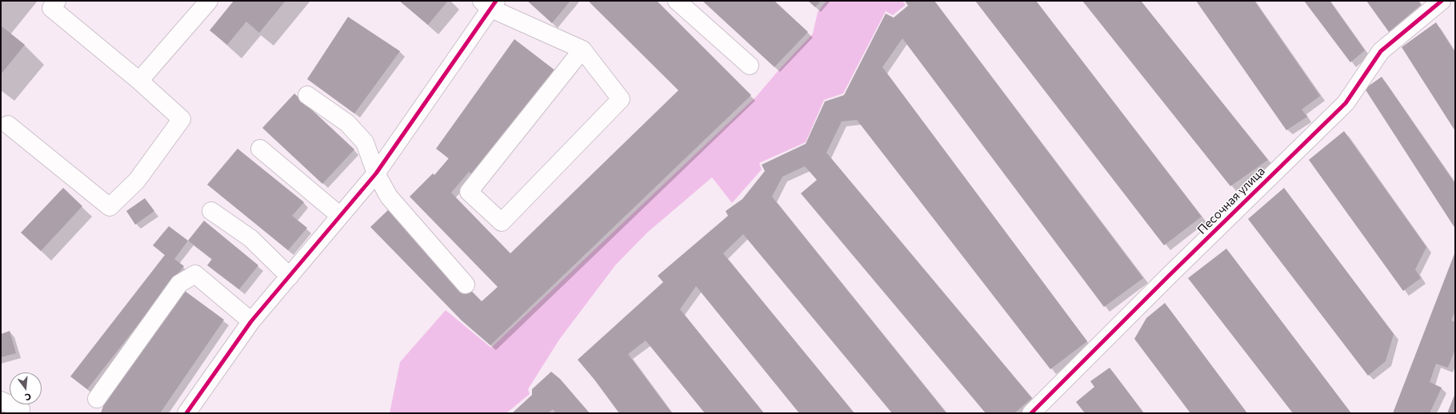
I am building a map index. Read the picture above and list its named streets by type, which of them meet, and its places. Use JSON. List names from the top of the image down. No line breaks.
{"streets":{"street":["Песочная улица"]},"north":"bottom"}
